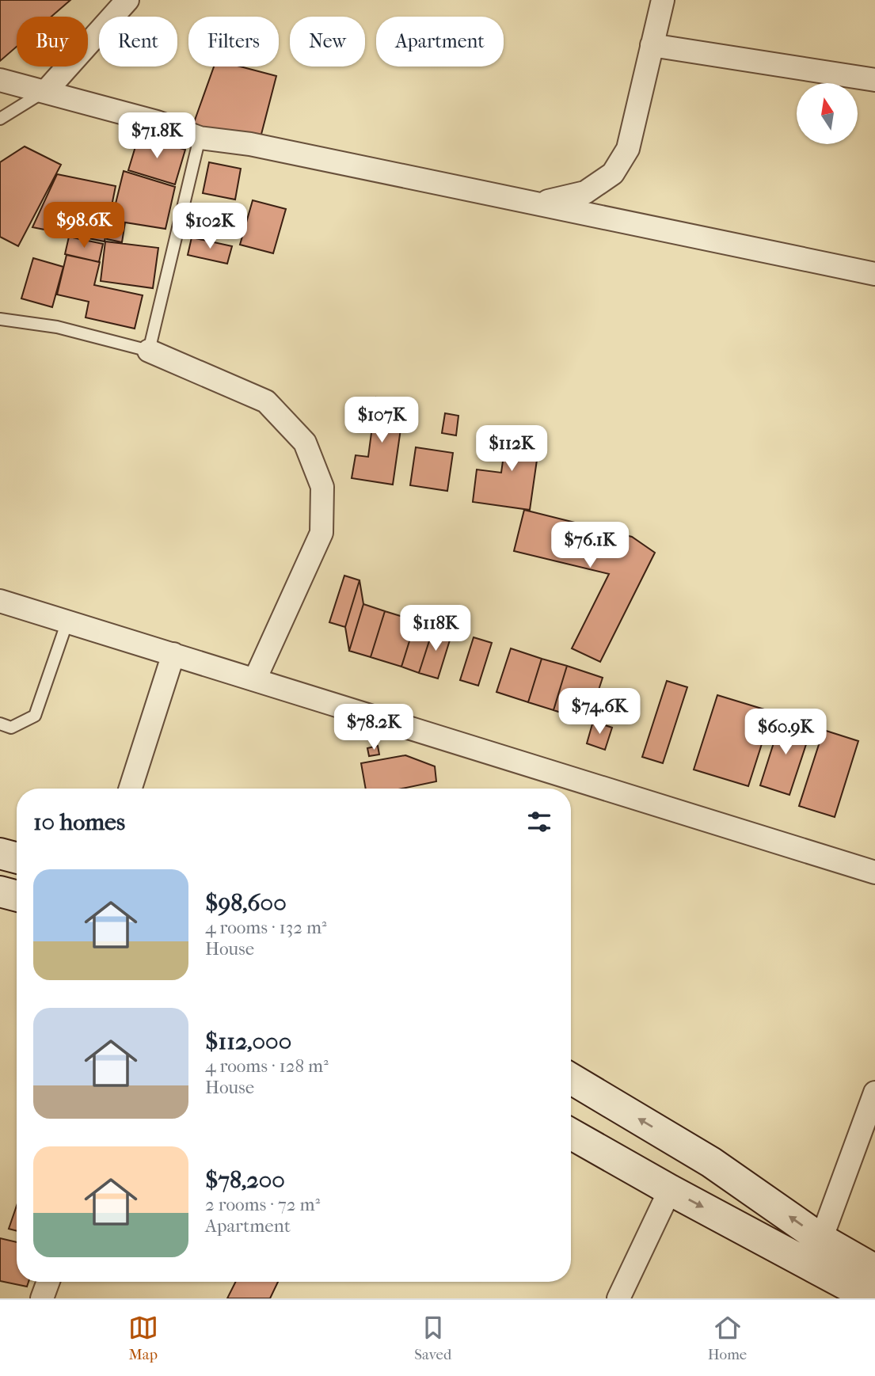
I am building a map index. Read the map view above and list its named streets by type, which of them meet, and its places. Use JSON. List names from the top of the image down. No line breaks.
{"north":"top","page":{"chip":["Buy","Rent","Filters","New","Apartment"],"price":["$71.8K","$98.6K","$102K","$107K","$112K","$76.1K","$118K","$74.6K","$78.2K","$60.9K"],"heading":"10 homes","list":[{"name":"$98,600","note":"4 rooms · 132 m² · House"},{"name":"$112,000","note":"4 rooms · 128 m² · House"},{"name":"$78,200","note":"2 rooms · 72 m² · Apartment"}],"tabs":["Map","Saved","Home"]}}
